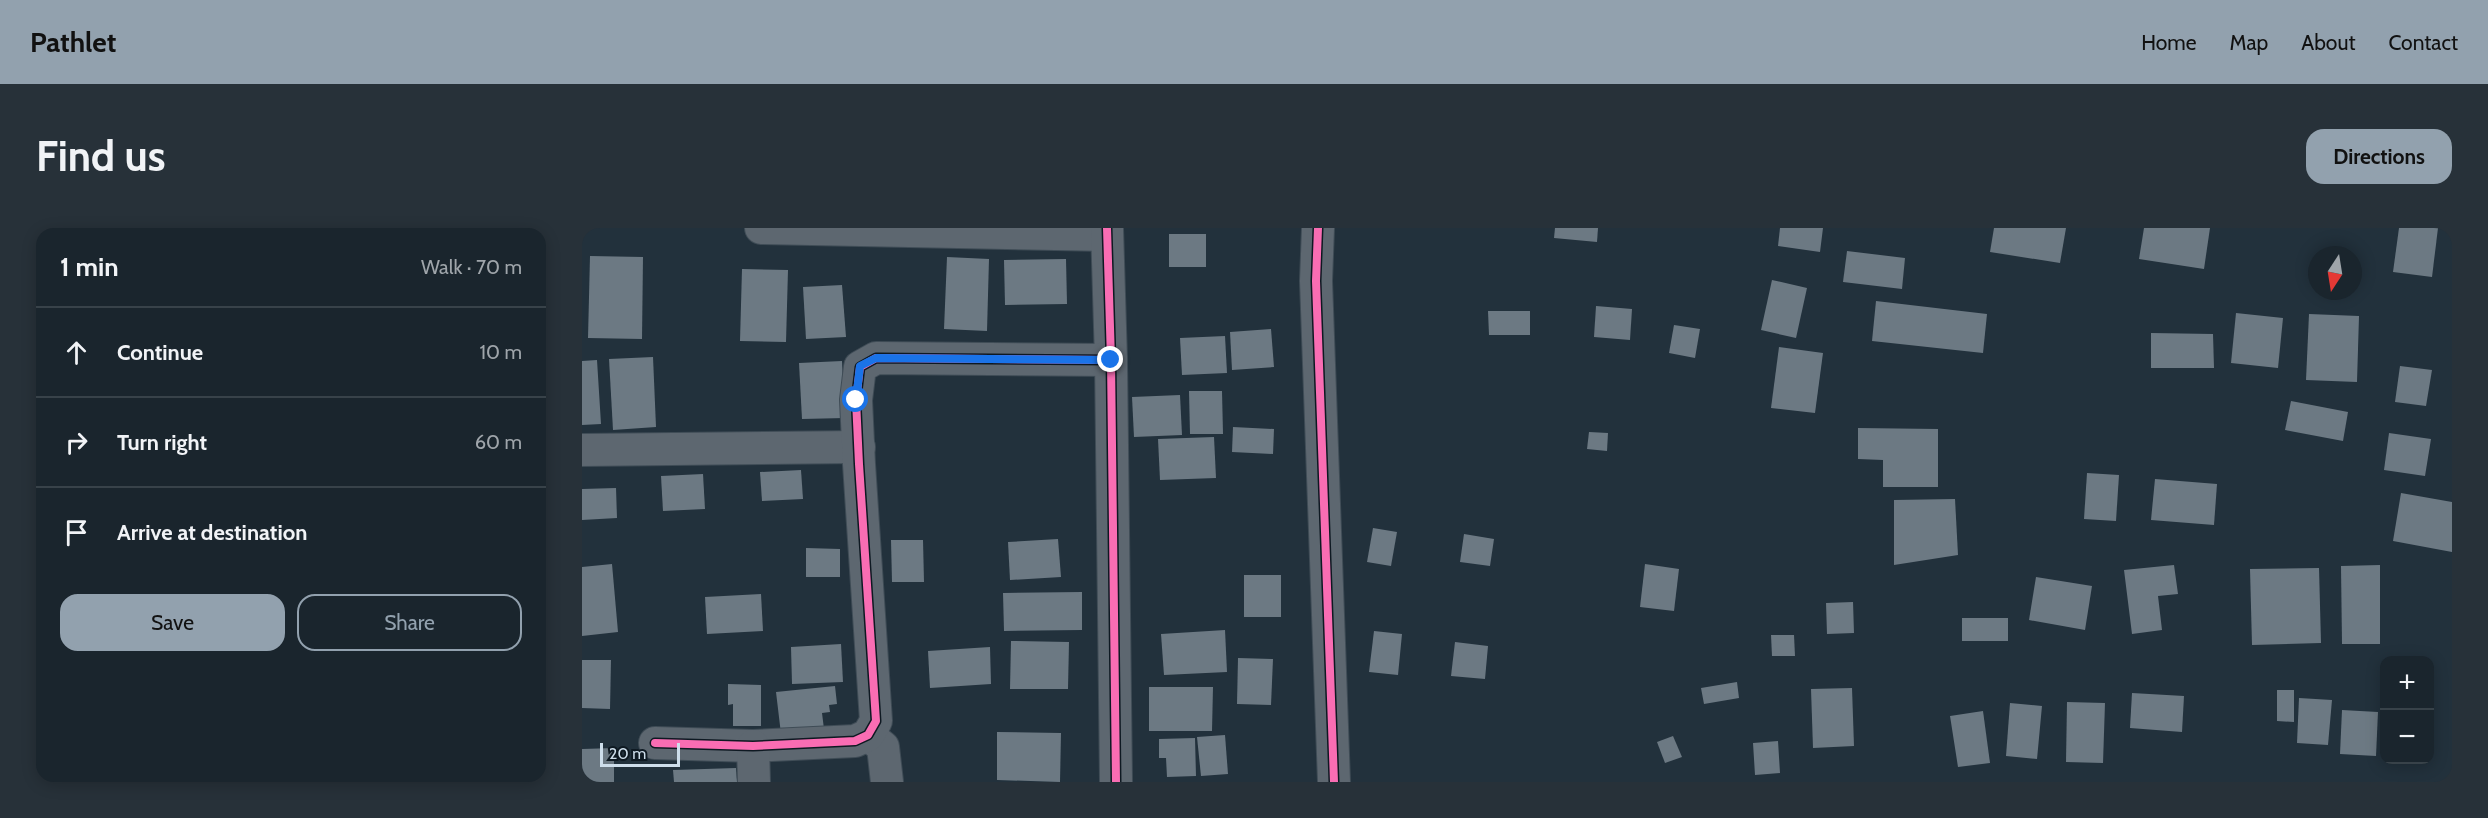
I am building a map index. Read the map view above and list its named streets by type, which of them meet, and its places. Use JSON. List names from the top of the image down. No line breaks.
{"scale_bar":"20 m","north":"bottom","page":{"header":"Pathlet","nav":["Home","Map","About","Contact"],"buttons":["Directions",["Save","Share"]],"title":"Find us","heading":["1 min","Walk · 70 m"],"list":[["Continue","10 m"],["Turn right","60 m"],"Arrive at destination"],"map_buttons":["+","−"],"scale":"20 m"}}
